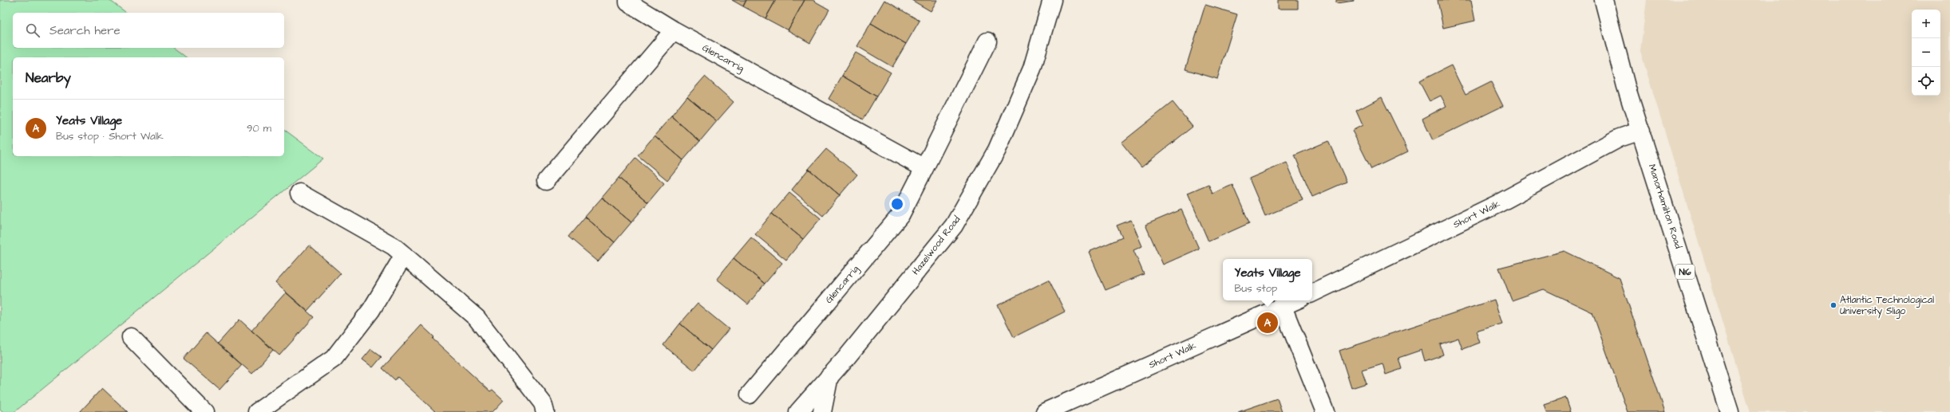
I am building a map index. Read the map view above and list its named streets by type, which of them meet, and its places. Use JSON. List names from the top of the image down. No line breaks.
{"streets":{"main road":["Glencarrig","Manorhamilton Road","Short Walk","Hazelwood Road","N16"]},"crossings":[["Manorhamilton Road","Short Walk"]],"places":["Atlantic Technological University Sligo"],"page":{"map_buttons":["+","−"],"search":"Search here","heading":"Nearby","list":[{"mark":"A","name":"Yeats Village","note":"Bus stop · Short Walk","value":"90 m"}],"popup":["Yeats Village","Bus stop"],"pins":"A"}}
